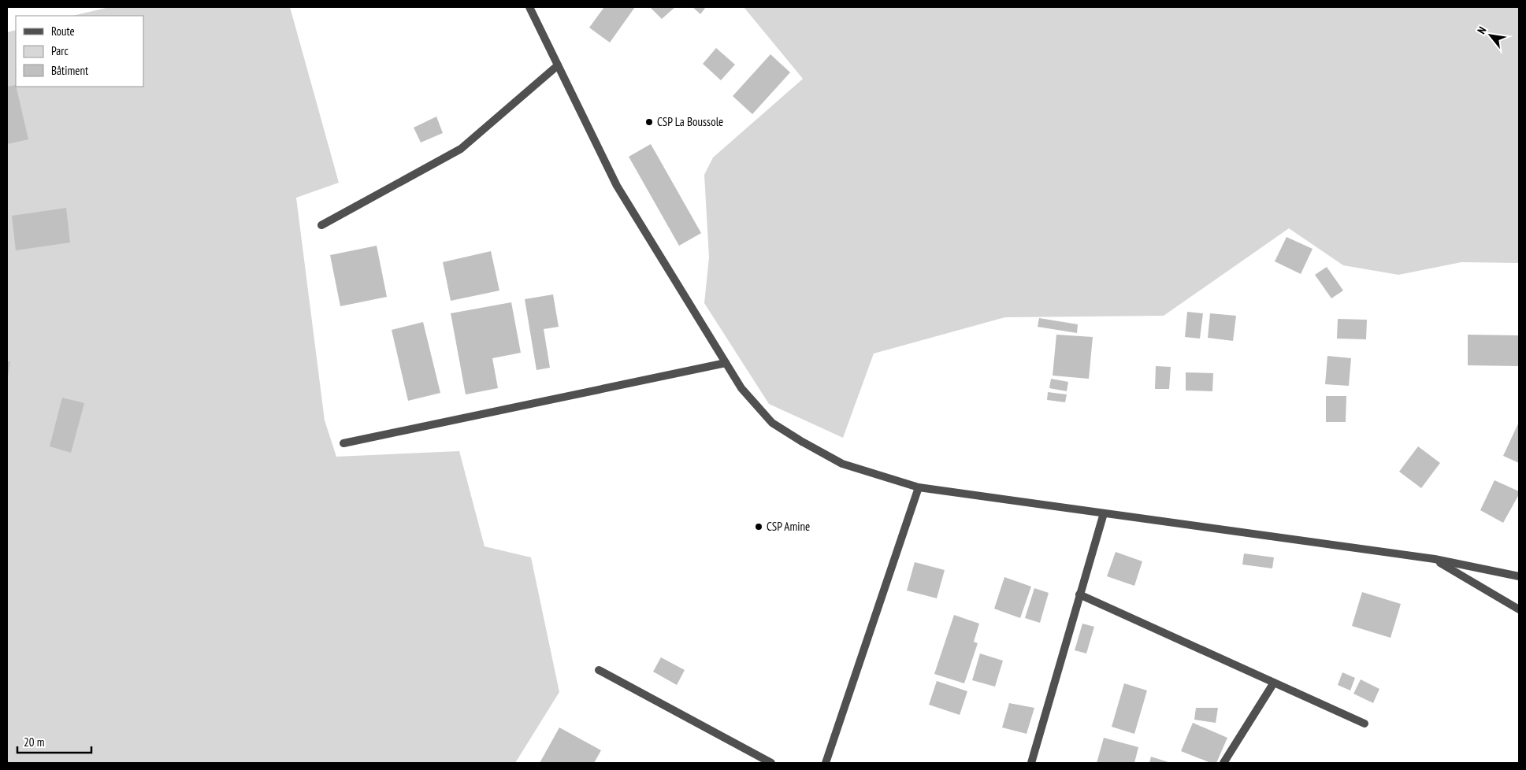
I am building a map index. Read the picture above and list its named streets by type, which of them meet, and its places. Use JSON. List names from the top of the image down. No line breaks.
{"places":["CSP La Boussole","CSP Amine"],"legend":["Route","Parc","Bâtiment"],"scale_bar":"20 m","north":"top left"}
